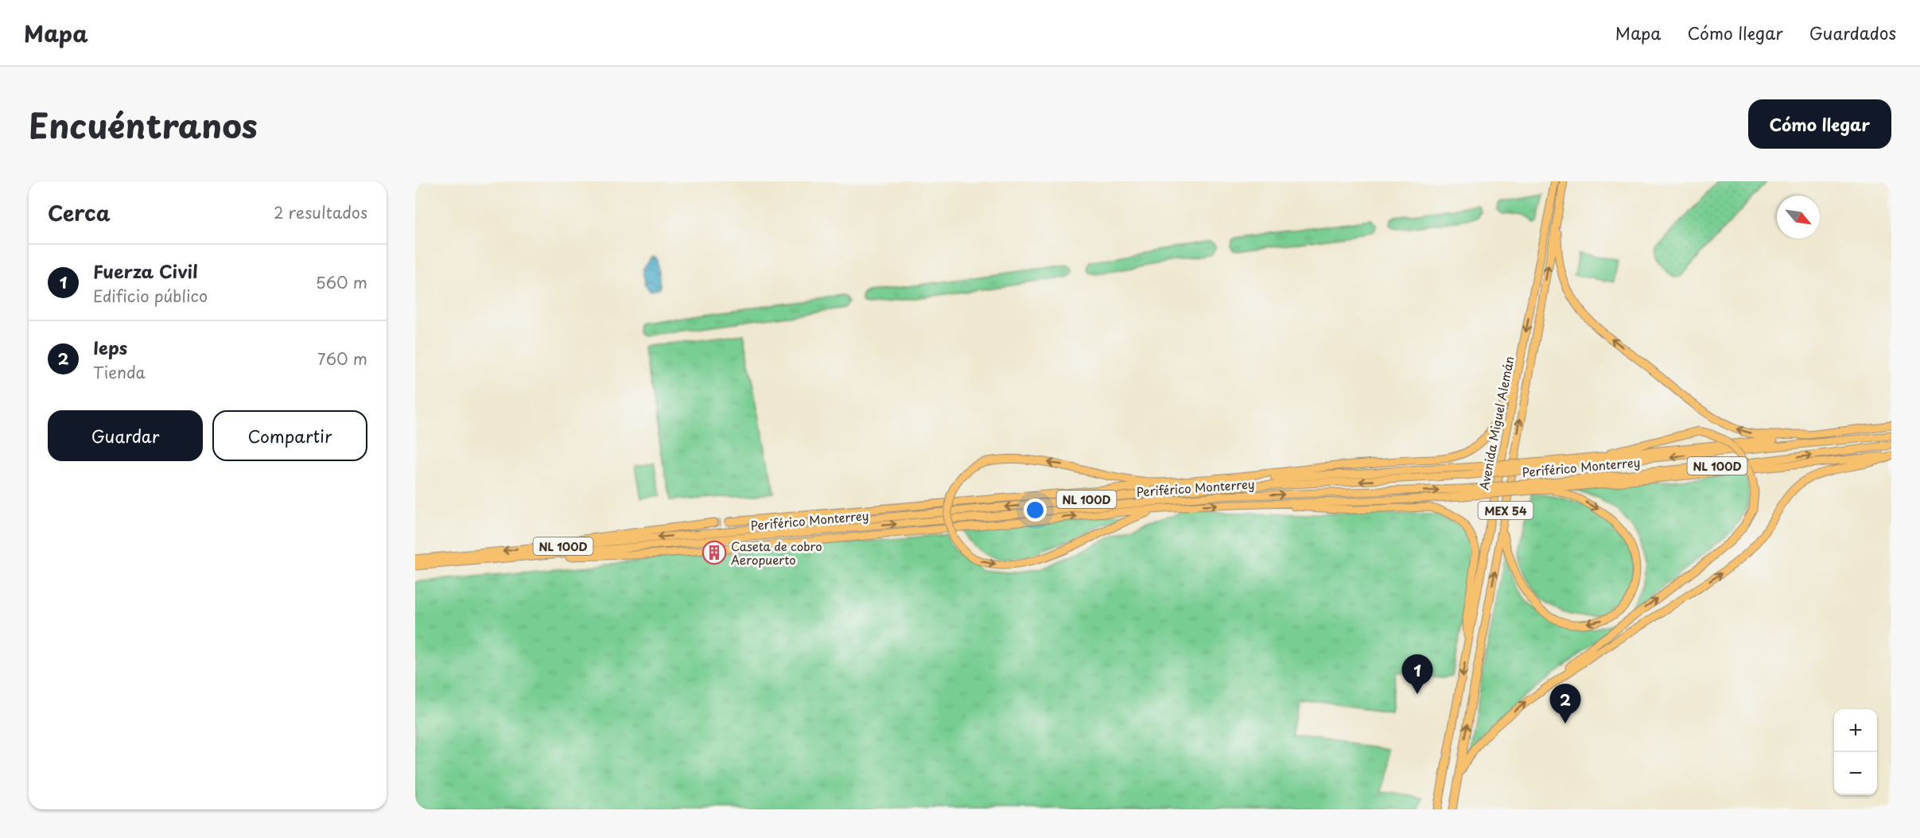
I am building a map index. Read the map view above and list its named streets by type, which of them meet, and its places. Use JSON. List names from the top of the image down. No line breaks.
{"streets":{"highway":["Avenida Miguel Alemán","NL 100D","Periférico Monterrey","MEX 54"]},"places":{"building":["Caseta de cobro Aeropuerto"]},"north":"bottom right","page":{"header":"Mapa","nav":["Mapa","Cómo llegar","Guardados"],"title":"Encuéntranos","buttons":["Cómo llegar",["Guardar","Compartir"]],"heading":["Cerca","2 resultados"],"list":[{"mark":"1","name":"Fuerza Civil","note":"Edificio público","value":"560 m"},{"mark":"2","name":"Ieps","note":"Tienda","value":"760 m"}],"pins":["1","2"],"map_buttons":["+","−"]}}
